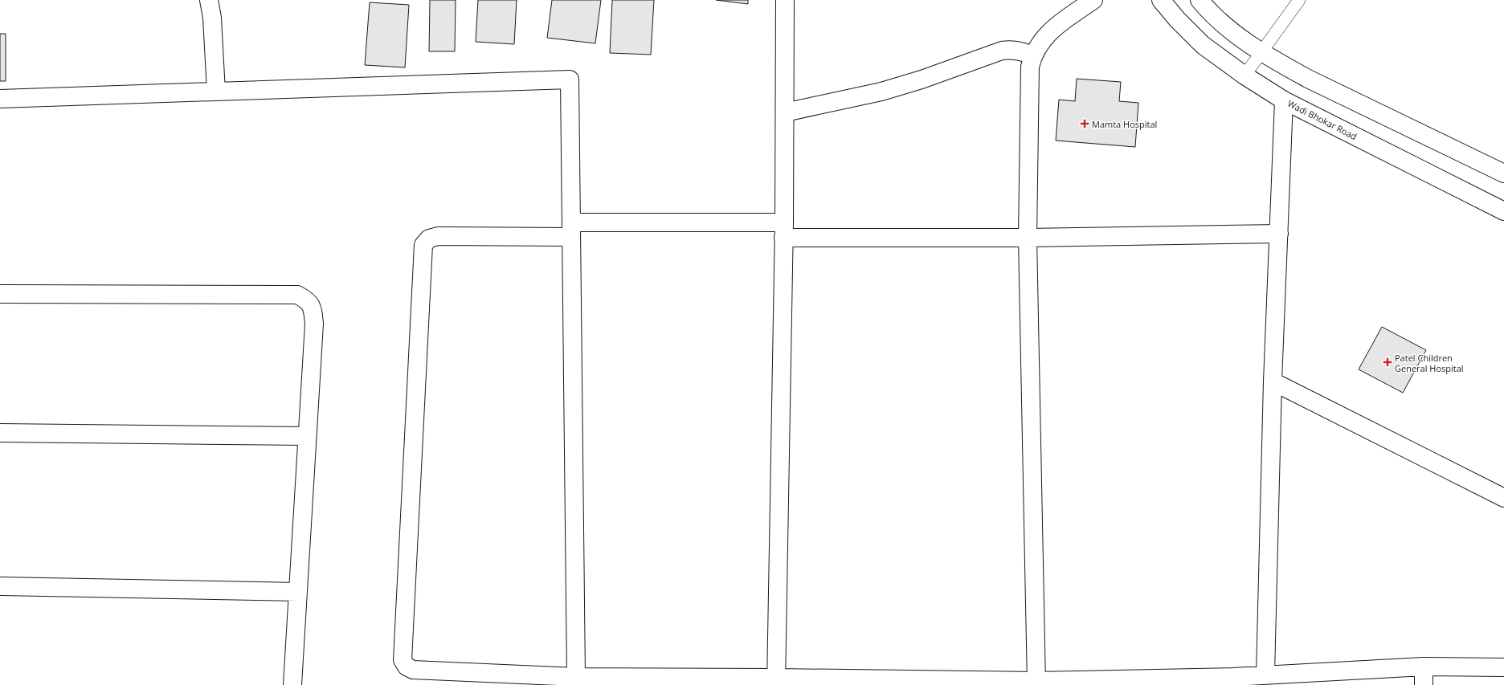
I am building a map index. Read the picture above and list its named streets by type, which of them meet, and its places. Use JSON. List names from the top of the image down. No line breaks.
{"streets":{"street":["Wadi Bhokar Road"]},"places":{"health":["Mamta Hospital","Patel Children General Hospital"]}}
